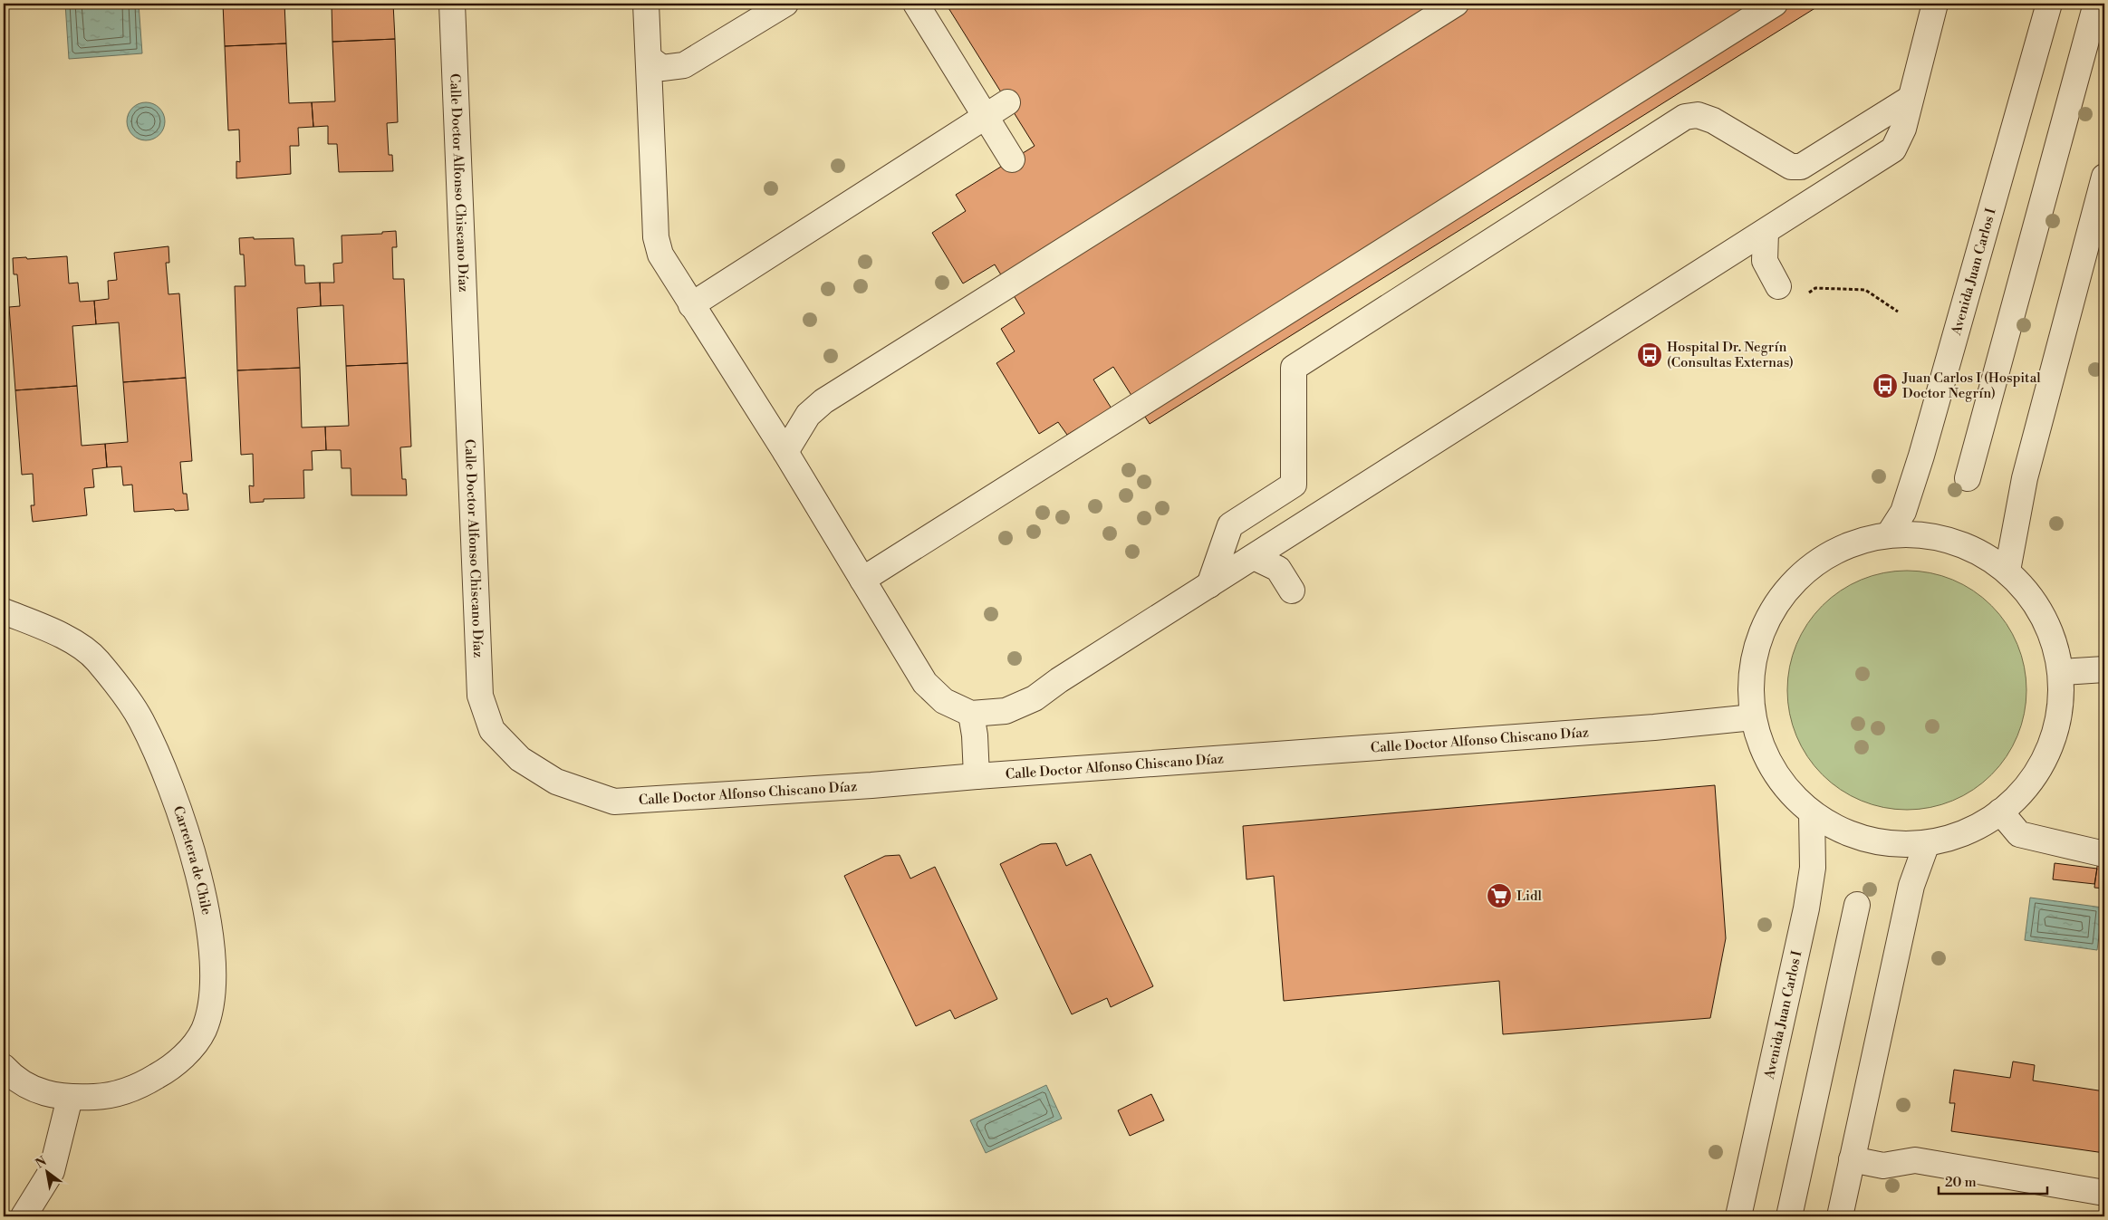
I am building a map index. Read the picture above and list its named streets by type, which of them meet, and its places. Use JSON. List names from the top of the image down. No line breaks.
{"streets":{"street":["Calle Doctor Alfonso Chiscano Díaz","Avenida Juan Carlos I","Carretera de Chile"]},"places":{"bus stop":["Hospital Dr. Negrín (Consultas Externas)","Juan Carlos I (Hospital Doctor Negrín)"],"supermarket":["Lidl"]},"scale_bar":"20 m","north":"top left"}
